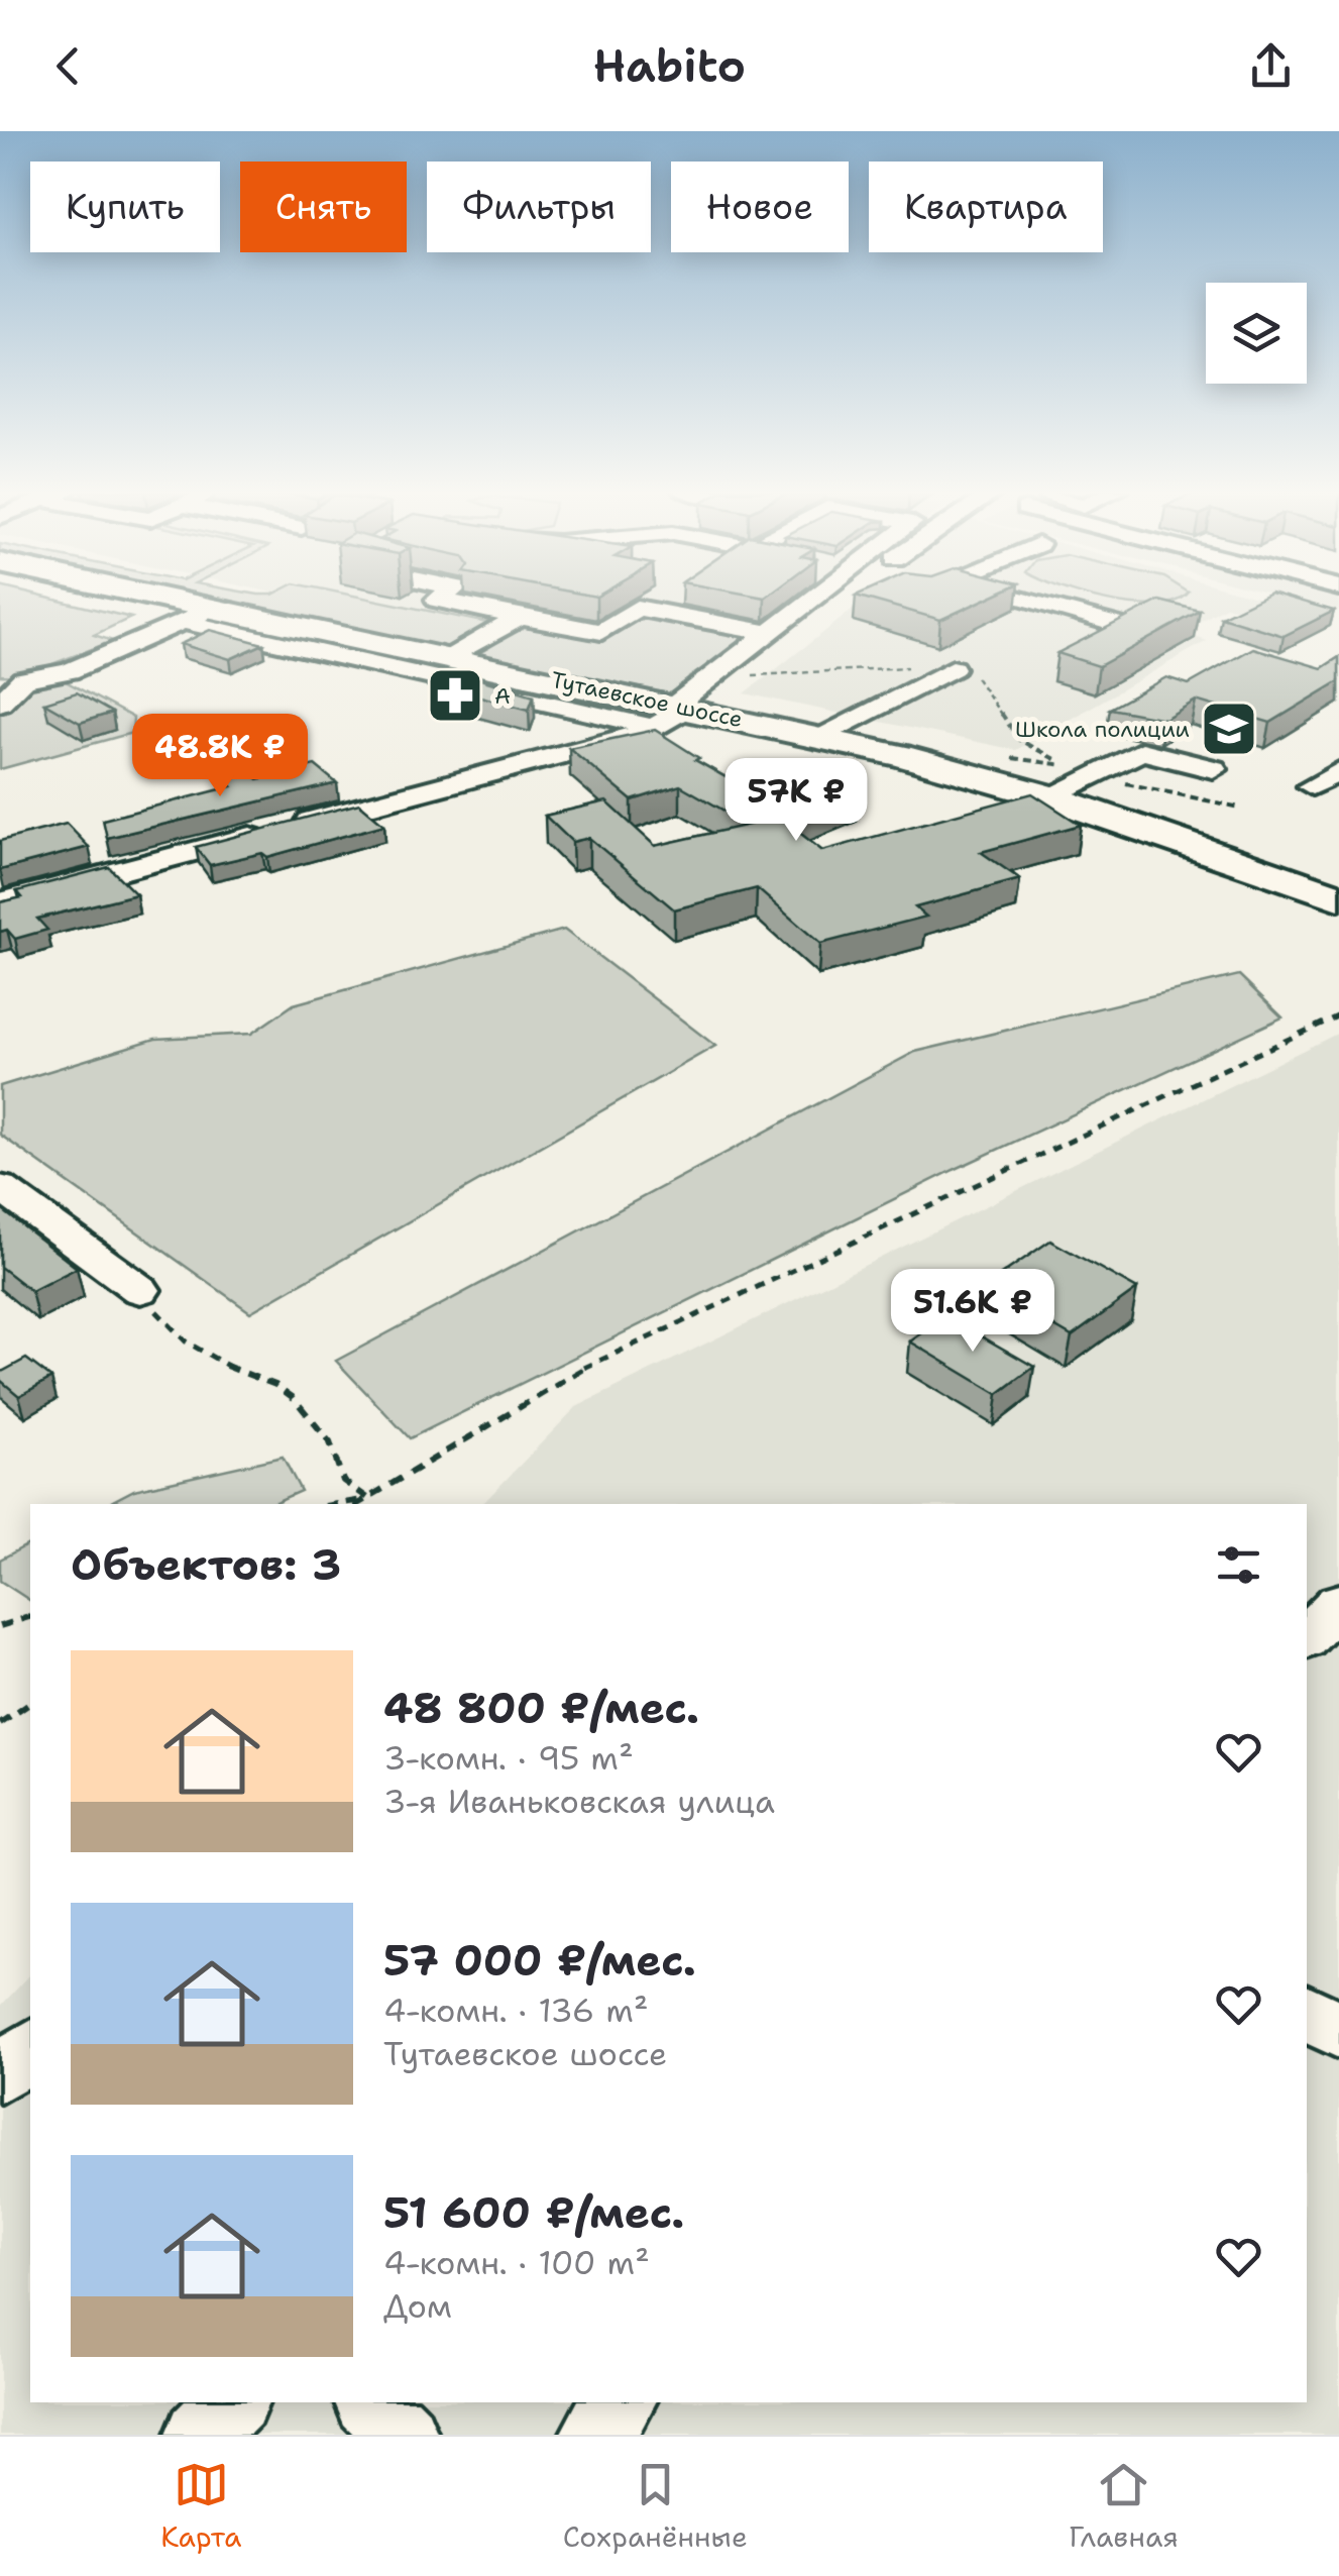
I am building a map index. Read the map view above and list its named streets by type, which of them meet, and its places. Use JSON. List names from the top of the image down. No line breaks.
{"streets":{"main road":["Тутаевское шоссе"]},"places":{"pharmacy":["А"],"school or university":["Школа полиции"]},"page":{"header":"Habito","chip":["Купить","Снять","Фильтры","Новое","Квартира"],"price":["48.8K ₽","57K ₽","51.6K ₽"],"heading":"Объектов: 3","list":[{"name":"48 800 ₽/мес.","note":"3-комн. · 95 m² · 3-я Иваньковская улица"},{"name":"57 000 ₽/мес.","note":"4-комн. · 136 m² · Тутаевское шоссе"},{"name":"51 600 ₽/мес.","note":"4-комн. · 100 m² · Дом"}],"tabs":["Карта","Сохранённые","Главная"]}}
